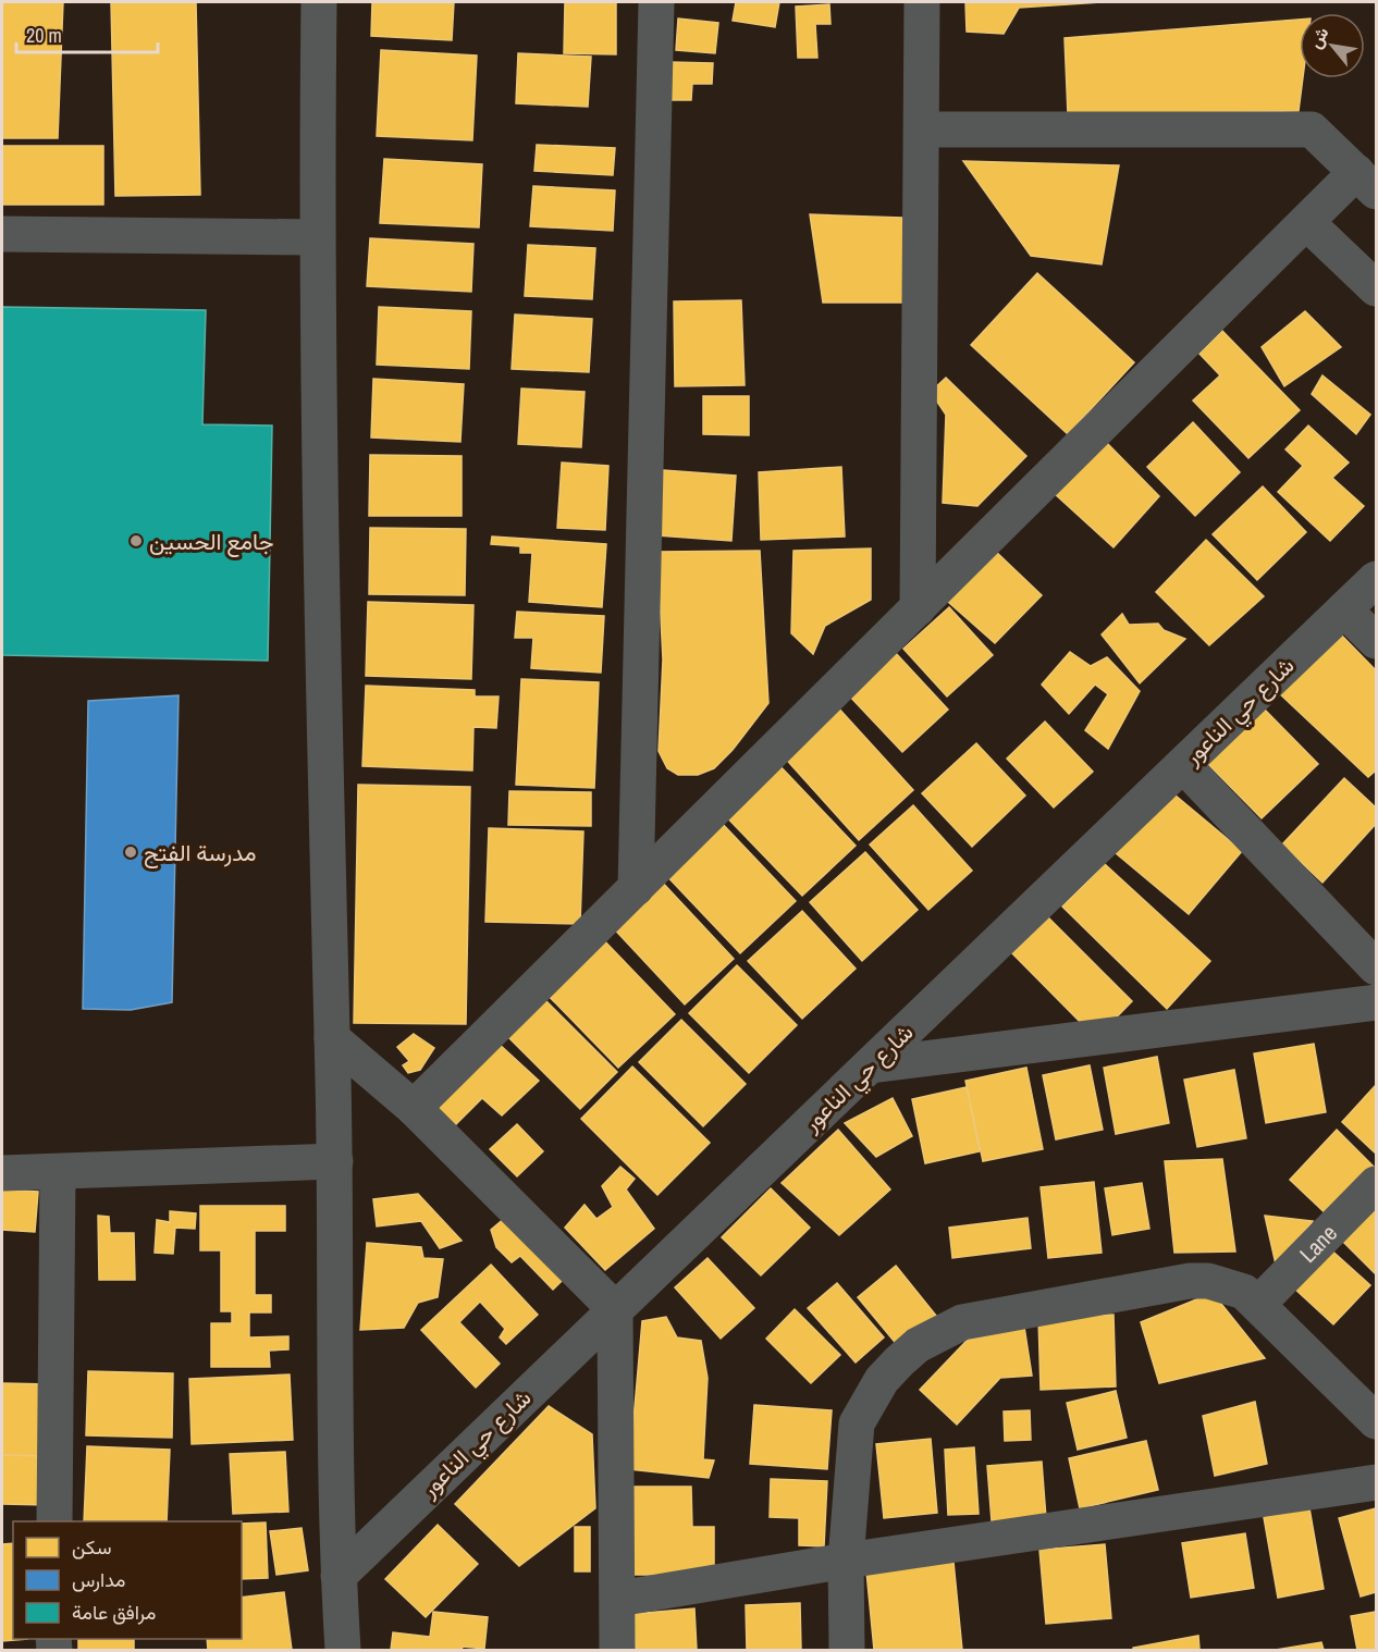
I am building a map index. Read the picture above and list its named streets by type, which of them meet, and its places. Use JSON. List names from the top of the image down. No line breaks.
{"streets":{"street":["شارع حي الناعور","Lane"]},"places":["جامع الحسين","مدرسة الفتح"],"legend":["سكن","مدارس","مرافق عامة"],"scale_bar":"20 m","north":"top left"}
